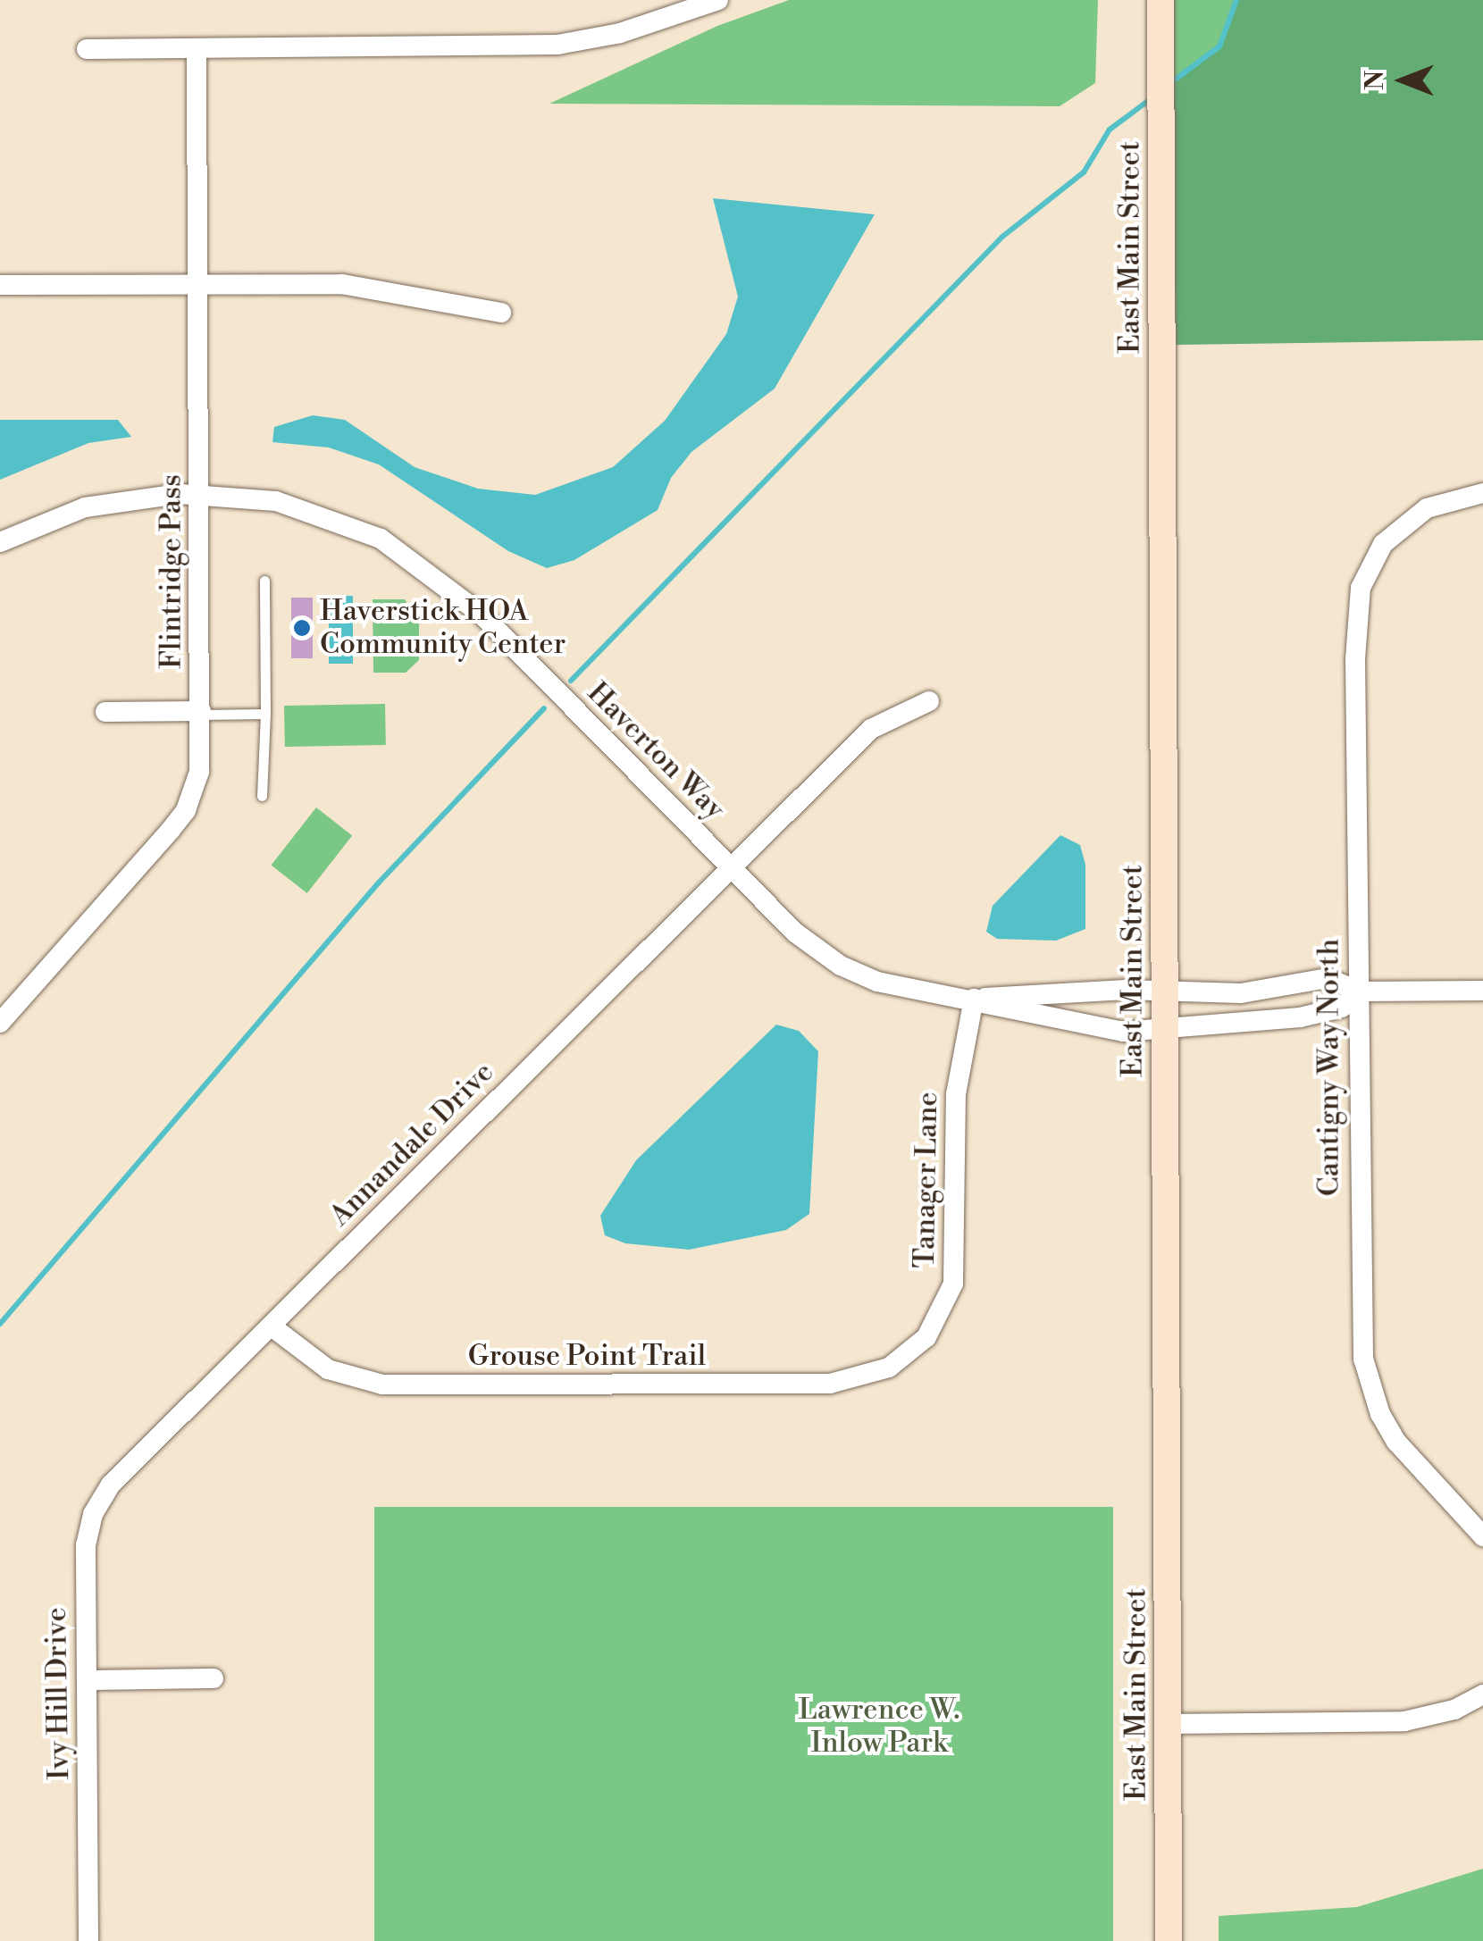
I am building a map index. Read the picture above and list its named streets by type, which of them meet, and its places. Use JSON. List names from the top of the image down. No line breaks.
{"streets":{"main road":["East Main Street"],"street":["Flintridge Pass","Haverton Way","Cantigny Way North","Annandale Drive","Tanager Lane","Grouse Point Trail","Ivy Hill Drive"]},"crossings":[["East Main Street","Haverton Way"],["Flintridge Pass","Haverton Way"],["Haverton Way","Cantigny Way North"],["Haverton Way","Annandale Drive"],["Haverton Way","Tanager Lane"],["Annandale Drive","Grouse Point Trail"],["Annandale Drive","Ivy Hill Drive"],["Tanager Lane","Grouse Point Trail"]],"parks":["Lawrence W. Inlow Park"],"places":["Haverstick HOA Community Center"],"north":"left"}
